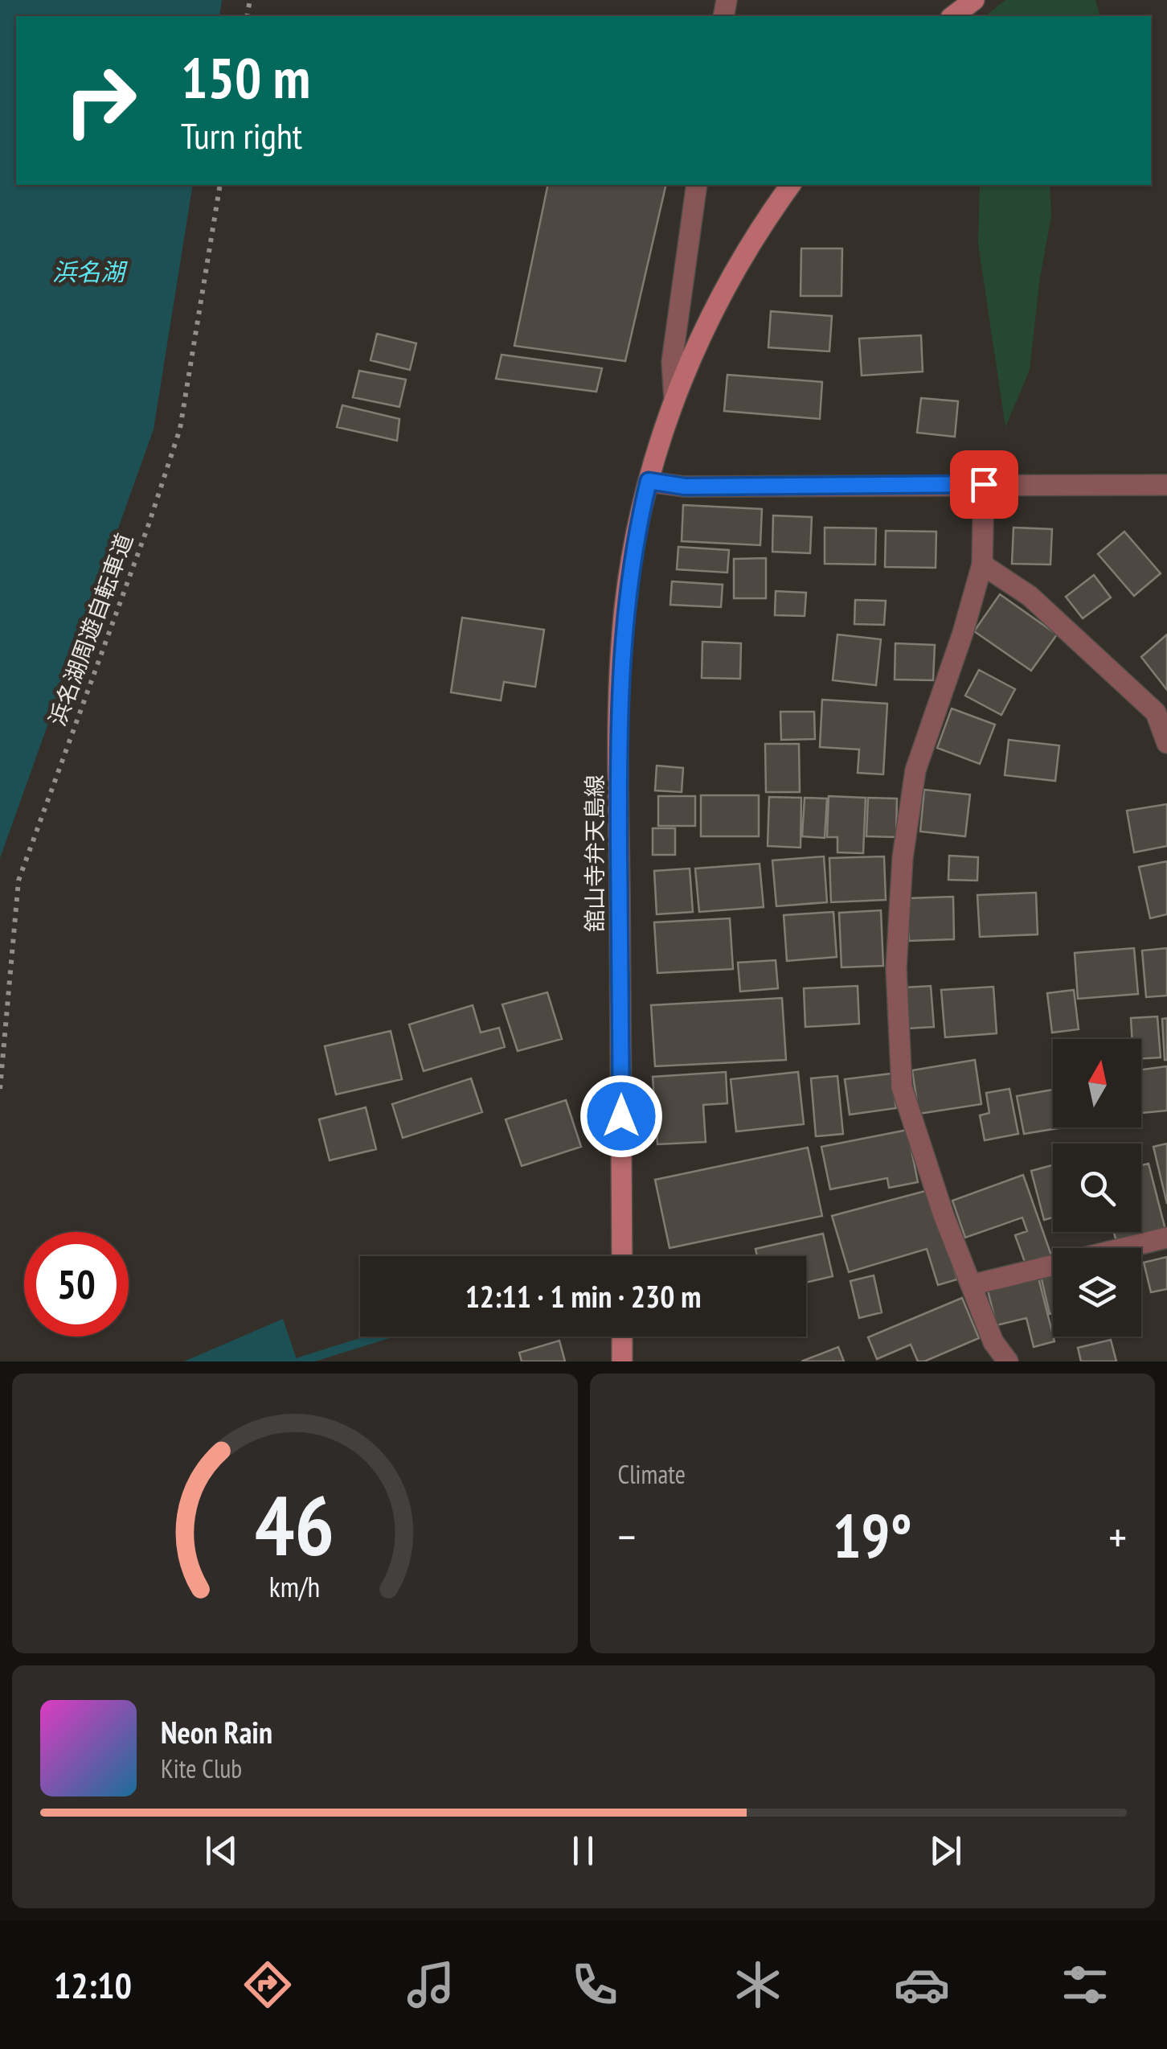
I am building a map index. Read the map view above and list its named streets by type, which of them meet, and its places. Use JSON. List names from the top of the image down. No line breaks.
{"streets":{"main road":["舘山寺弁天島線"],"path":["浜名湖周遊自転車道"]},"water":["浜名湖"],"north":"top","page":{"turn":["150 m","Turn right"],"limit":"50","trip":"12:11 · 1 min · 230 m","tile":"Climate","heat":["−","19°","+"],"song":["Neon Rain","Kite Club"],"tabs":"12:10","gauge":["46","km/h"]}}
